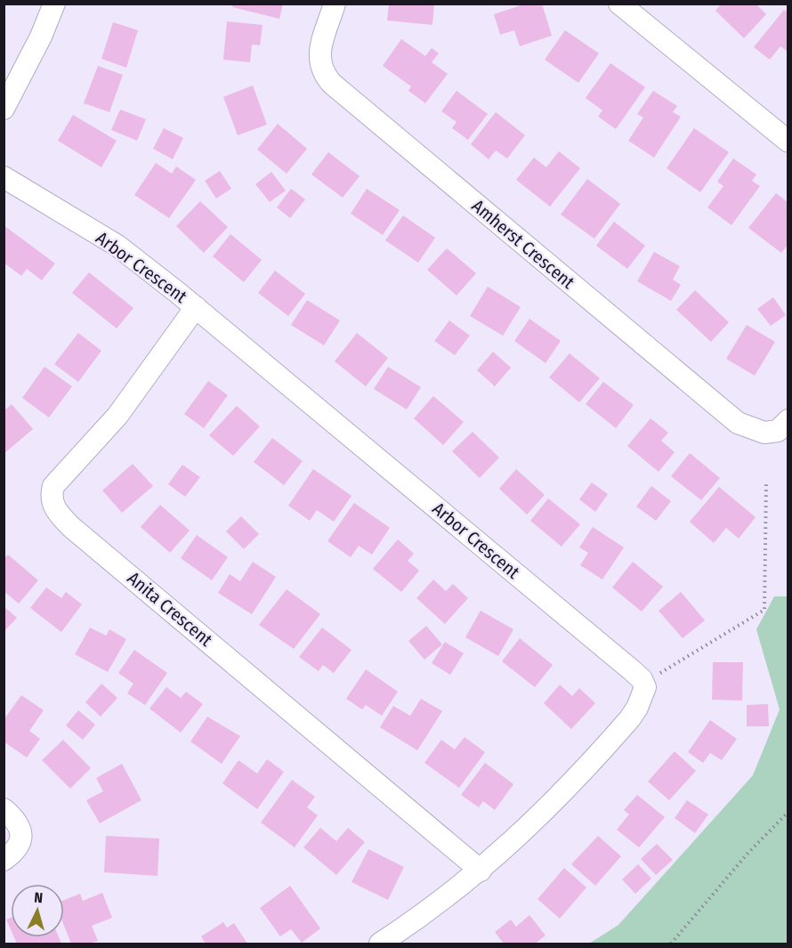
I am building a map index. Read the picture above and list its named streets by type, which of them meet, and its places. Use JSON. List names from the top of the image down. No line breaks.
{"streets":{"street":["Amherst Crescent","Arbor Crescent","Anita Crescent"]},"crossings":[["Arbor Crescent","Anita Crescent"]],"north":"top"}
